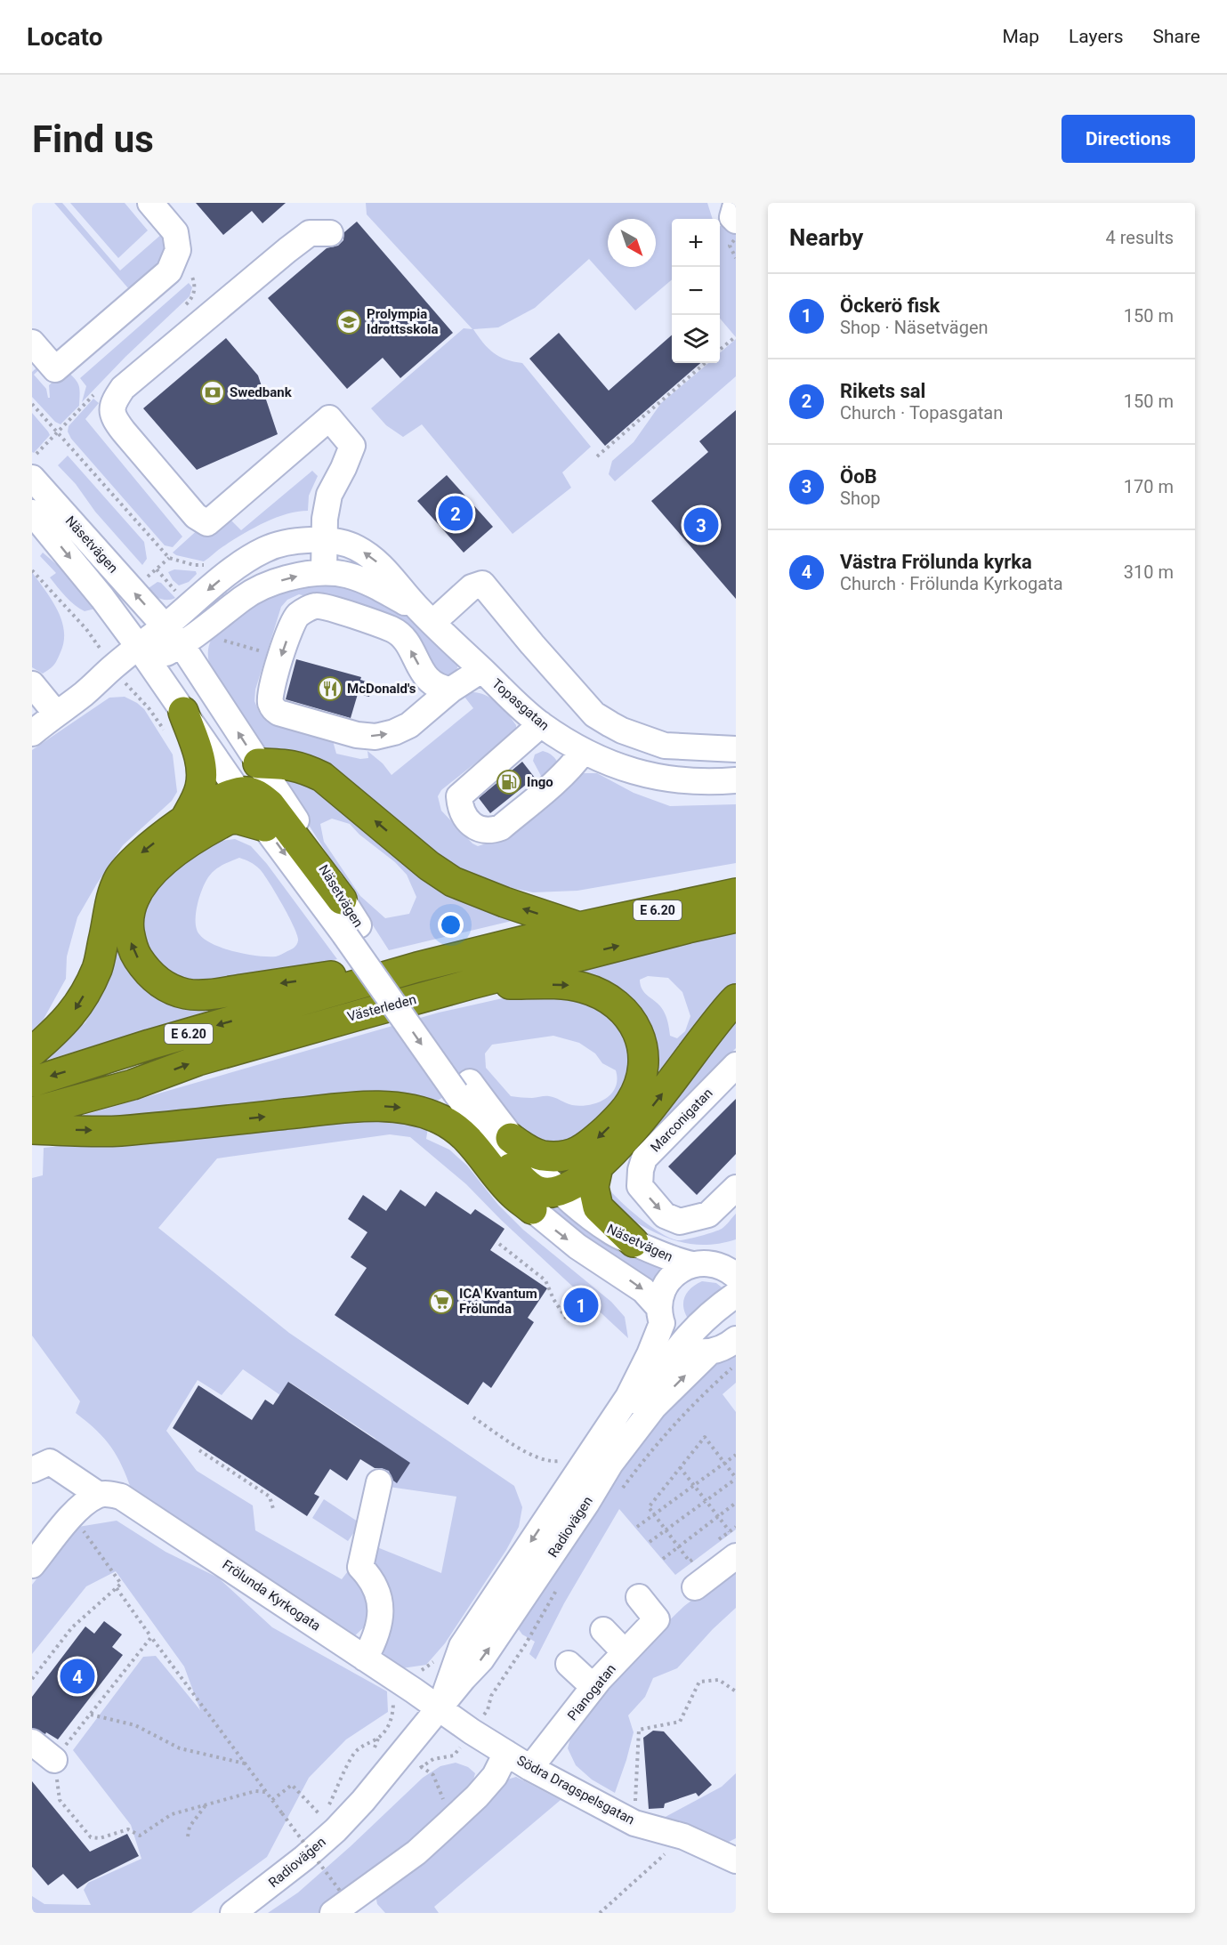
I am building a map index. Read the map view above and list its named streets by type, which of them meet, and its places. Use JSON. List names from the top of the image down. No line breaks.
{"streets":{"highway":["E 6.20","Västerleden"],"street":["Näsetvägen","Topasgatan","Marconigatan","Radiovägen","Frölunda Kyrkogata","Pianogatan","Södra Dragspelsgatan"]},"crossings":[["Näsetvägen","Topasgatan"],["Näsetvägen","Radiovägen"],["Radiovägen","Frölunda Kyrkogata"],["Radiovägen","Södra Dragspelsgatan"],["Frölunda Kyrkogata","Södra Dragspelsgatan"],["Pianogatan","Södra Dragspelsgatan"]],"places":{"school or university":["Prolympia Idrottsskola"],"bank":["Swedbank"],"restaurant":["McDonald's"],"fuel station":["Ingo"],"supermarket":["ICA Kvantum Frölunda"]},"north":"bottom right","page":{"header":"Locato","nav":["Map","Layers","Share"],"buttons":"Directions","title":"Find us","heading":["Nearby","4 results"],"map_buttons":["+","−"],"list":[{"mark":"1","name":"Öckerö fisk","note":"Shop · Näsetvägen","value":"150 m"},{"mark":"2","name":"Rikets sal","note":"Church · Topasgatan","value":"150 m"},{"mark":"3","name":"ÖoB","note":"Shop","value":"170 m"},{"mark":"4","name":"Västra Frölunda kyrka","note":"Church · Frölunda Kyrkogata","value":"310 m"}],"pins":["2","3","1","4"]}}
